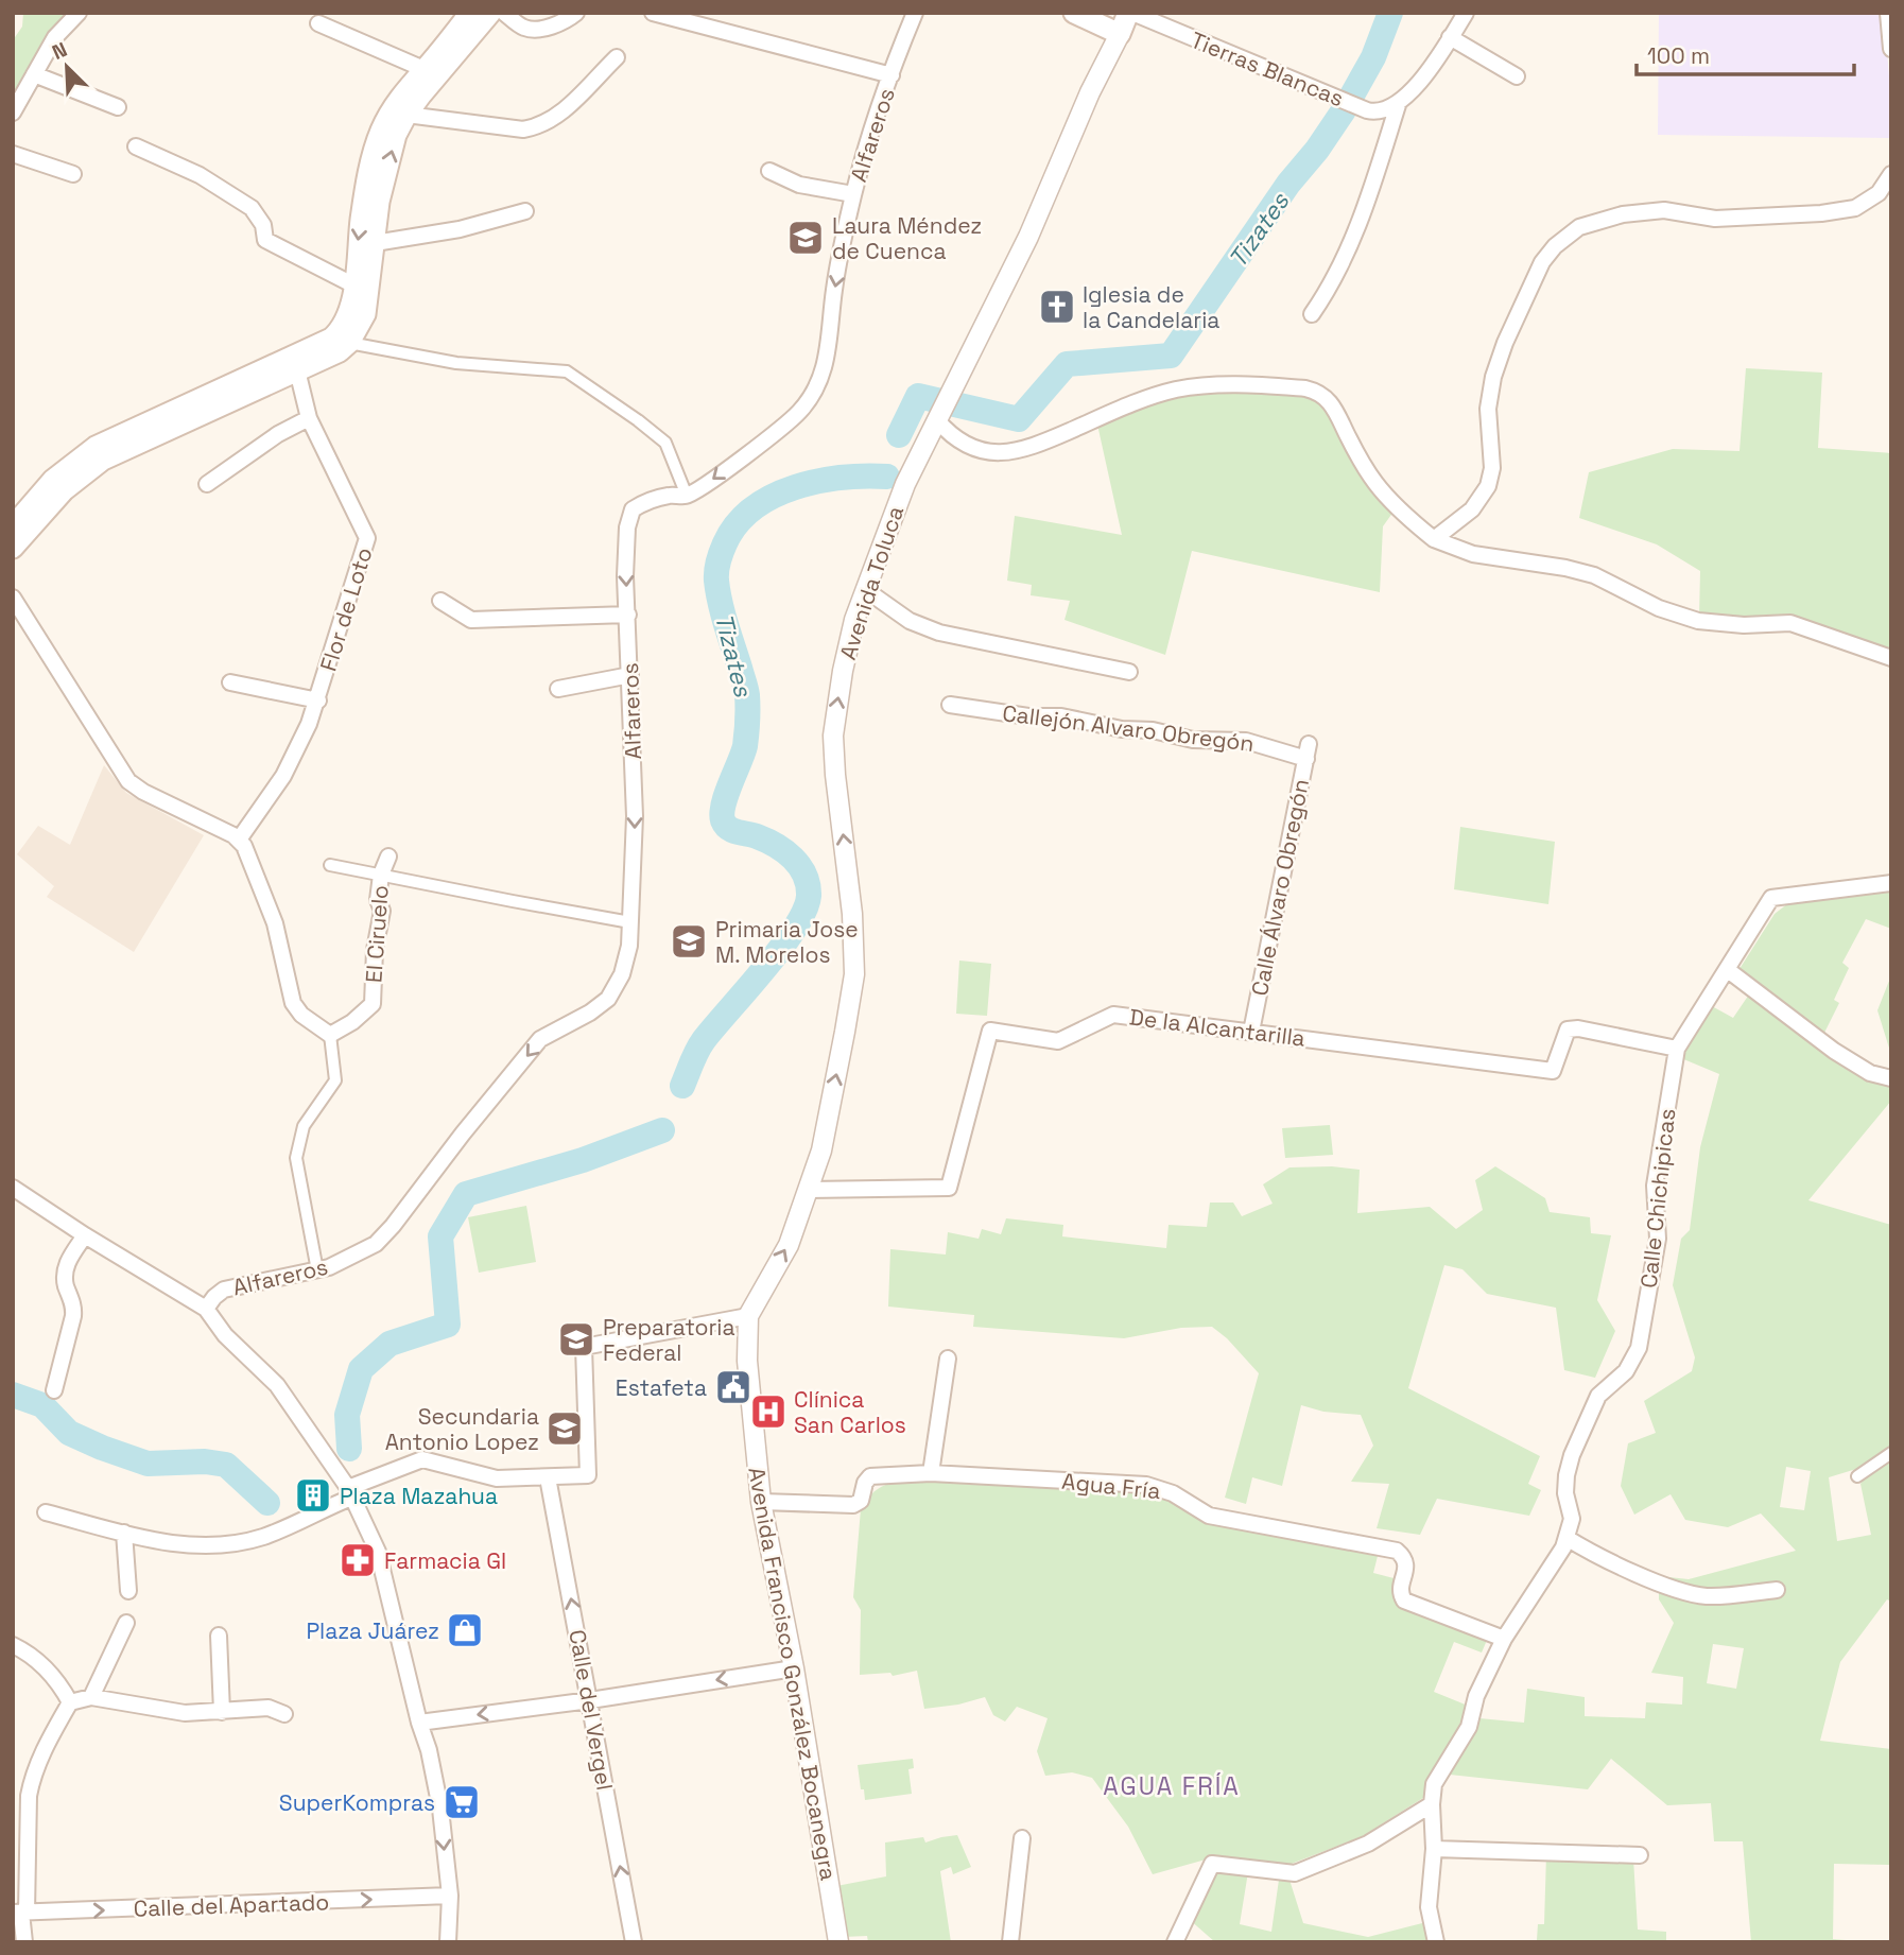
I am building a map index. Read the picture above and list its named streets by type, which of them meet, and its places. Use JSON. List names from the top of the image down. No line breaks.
{"streets":{"street":["Tierras Blancas","Alfareros","Avenida Toluca","Flor de Loto","Callejón Alvaro Obregón","Calle Álvaro Obregón","El Ciruelo","De la Alcantarilla","Calle Chichipicas","Agua Fría","Avenida Francisco González Bocanegra","Calle del Vergel","Calle del Apartado"]},"crossings":[["Tierras Blancas","Avenida Toluca"],["Avenida Toluca","De la Alcantarilla"],["Avenida Toluca","Avenida Francisco González Bocanegra"],["Callejón Alvaro Obregón","Calle Álvaro Obregón"],["Calle Álvaro Obregón","De la Alcantarilla"],["De la Alcantarilla","Calle Chichipicas"],["Calle Chichipicas","Agua Fría"],["Agua Fría","Avenida Francisco González Bocanegra"]],"one_way":["Alfareros","Avenida Toluca","Calle del Vergel","Calle del Apartado"],"districts":["AGUA FRÍA"],"water":["Tizates"],"places":{"school or university":["Laura Méndez de Cuenca","Primaria Jose M. Morelos","Preparatoria Federal","Secundaria Antonio Lopez"],"church":["Iglesia de la Candelaria"],"public building":["Estafeta"],"hospital":["Clínica San Carlos"],"building":["Plaza Mazahua"],"pharmacy":["Farmacia GI"],"shop":["Plaza Juárez"],"supermarket":["SuperKompras"]},"scale_bar":"100 m","north":"top left"}
